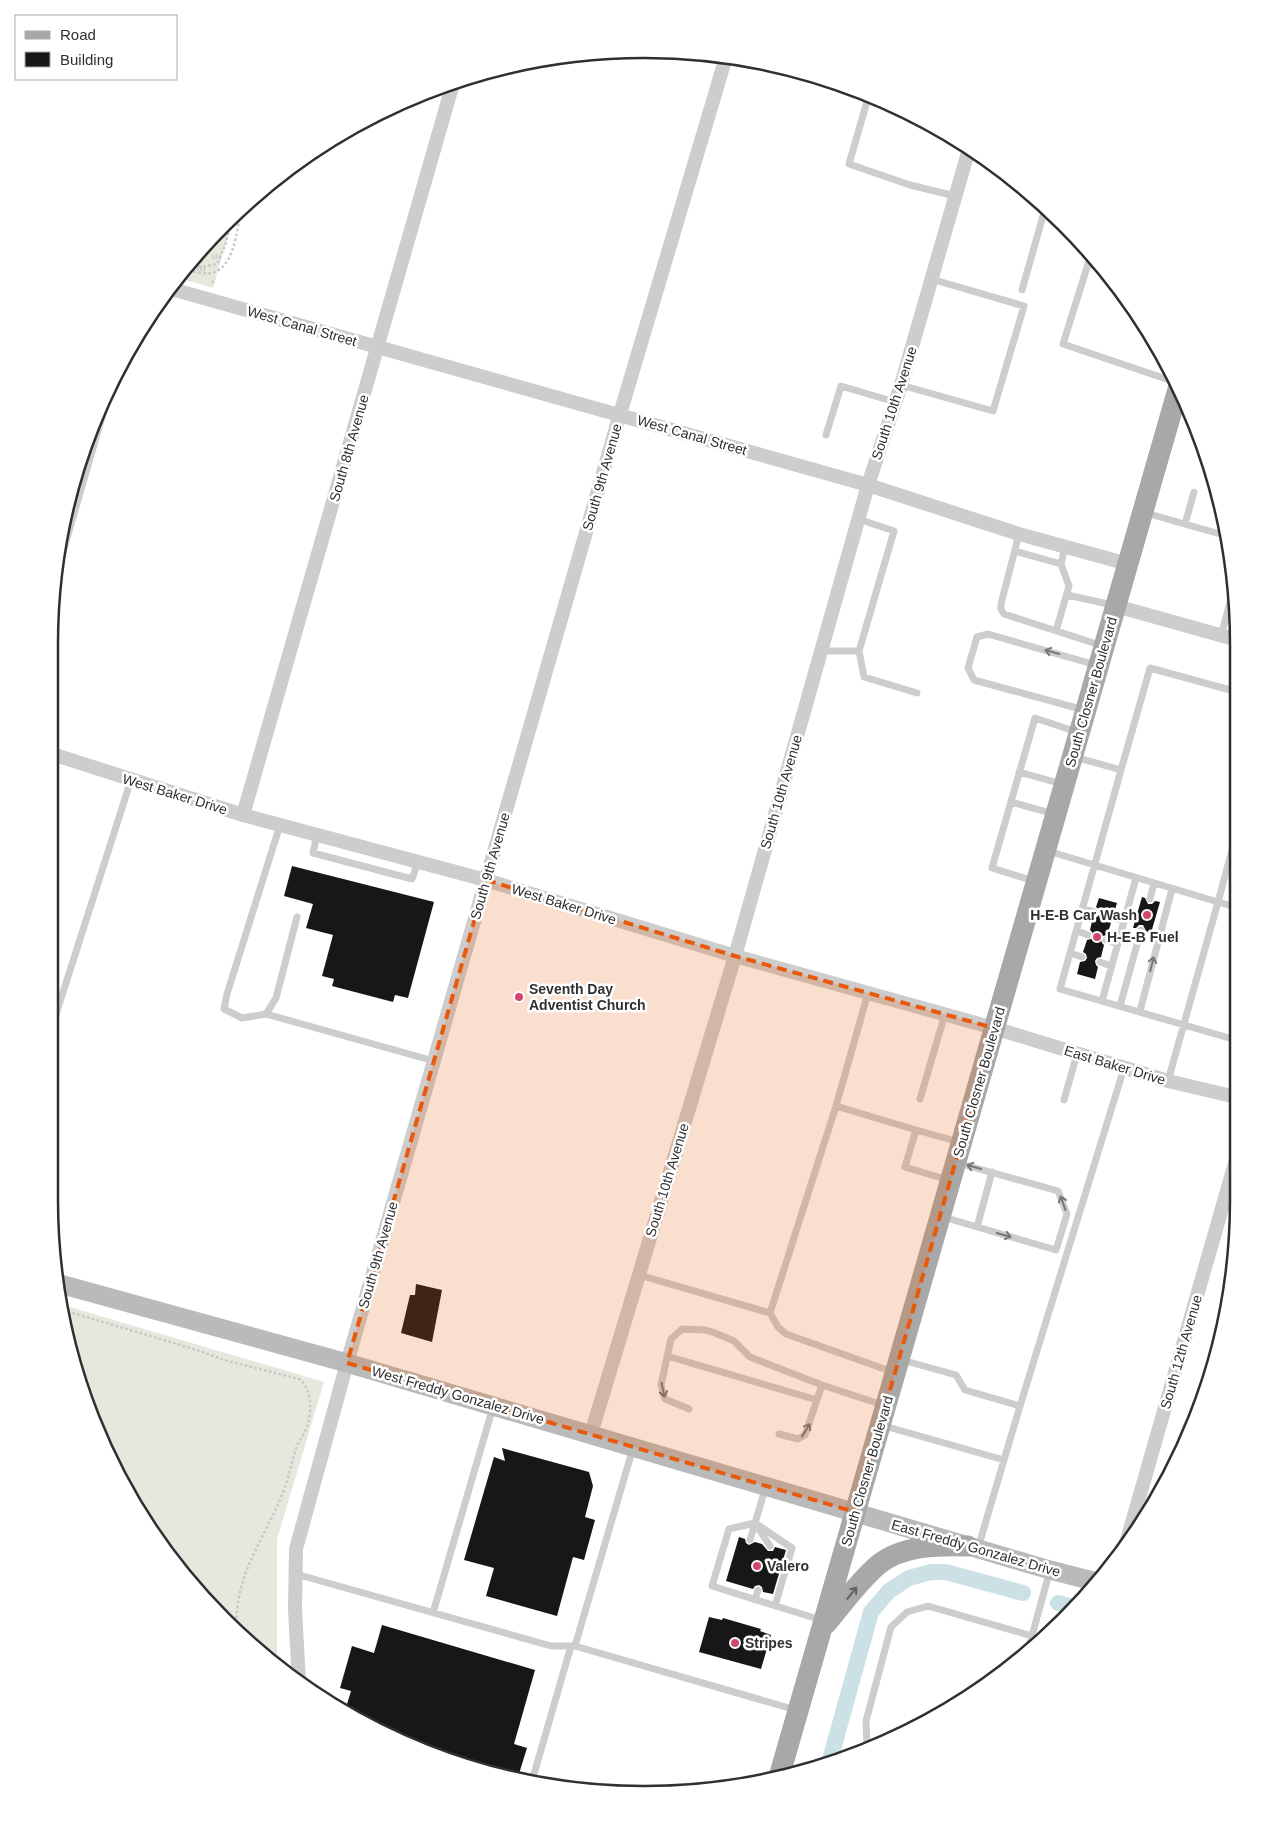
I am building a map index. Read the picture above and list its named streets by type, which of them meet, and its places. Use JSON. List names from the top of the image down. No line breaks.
{"streets":{"main road":["South Closner Boulevard","West Freddy Gonzalez Drive","East Freddy Gonzalez Drive"],"street":["West Canal Street","South 10th Avenue","South 8th Avenue","South 9th Avenue","West Baker Drive","East Baker Drive","South 12th Avenue"]},"crossings":[["West Canal Street","South 10th Avenue"],["West Canal Street","South 8th Avenue"],["West Canal Street","South 9th Avenue"],["West Canal Street","South Closner Boulevard"],["South 10th Avenue","West Baker Drive"],["South 10th Avenue","West Freddy Gonzalez Drive"],["South 8th Avenue","West Baker Drive"],["South 9th Avenue","West Baker Drive"],["South 9th Avenue","West Freddy Gonzalez Drive"],["South Closner Boulevard","West Baker Drive"],["South Closner Boulevard","East Baker Drive"],["South Closner Boulevard","West Freddy Gonzalez Drive"],["South Closner Boulevard","East Freddy Gonzalez Drive"],["West Baker Drive","East Baker Drive"],["West Freddy Gonzalez Drive","East Freddy Gonzalez Drive"]],"places":["H-E-B Car Wash","H-E-B Fuel","Seventh Day Adventist Church","Valero","Stripes"],"legend":["Road","Building"]}
